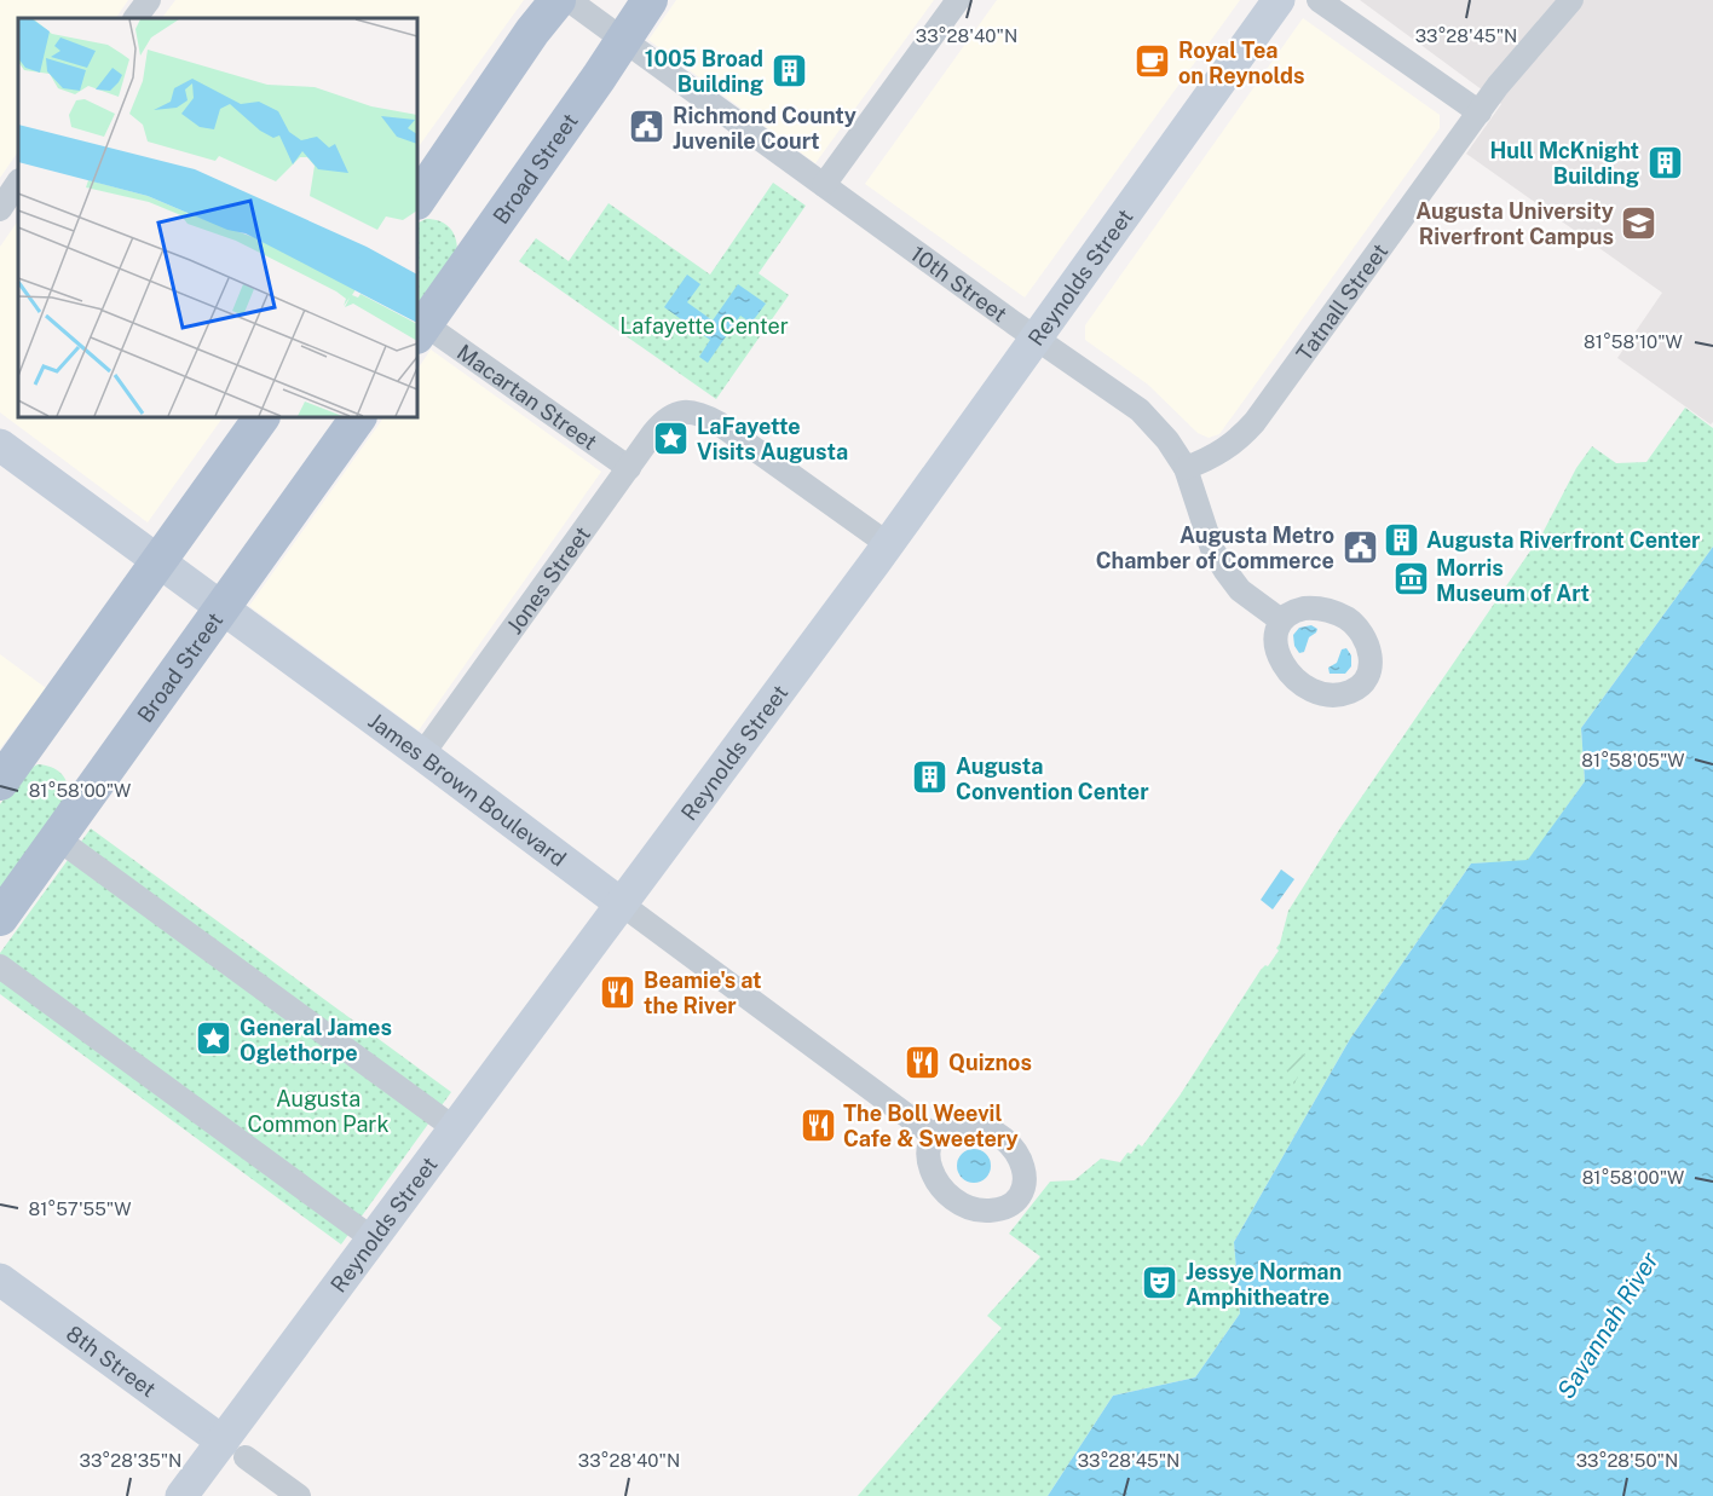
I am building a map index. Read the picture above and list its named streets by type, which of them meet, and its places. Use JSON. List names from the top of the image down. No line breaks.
{"streets":{"main road":["Broad Street","Reynolds Street","James Brown Boulevard","8th Street"],"street":["10th Street","Tatnall Street","Macartan Street","Jones Street"]},"crossings":[["Broad Street","10th Street"],["Broad Street","Macartan Street"],["Broad Street","James Brown Boulevard"],["Reynolds Street","10th Street"],["Reynolds Street","Jones Street"],["Reynolds Street","James Brown Boulevard"],["Reynolds Street","8th Street"],["10th Street","Tatnall Street"],["Macartan Street","Jones Street"],["Jones Street","James Brown Boulevard"]],"water":["Savannah River"],"parks":["Lafayette Center","Augusta Common Park"],"places":{"cafe":["Royal Tea on Reynolds"],"building":["1005 Broad Building","Hull McKnight Building","Augusta Riverfront Center","Augusta Convention Center"],"public building":["Richmond County Juvenile Court","Augusta Metro Chamber of Commerce"],"school or university":["Augusta University Riverfront Campus"],"place":["LaFayette Visits Augusta","General James Oglethorpe"],"museum":["Morris Museum of Art"],"restaurant":["Beamie's at the River","Quiznos","The Boll Weevil Cafe & Sweetery"],"theatre":["Jessye Norman Amphitheatre"]},"coordinates":["33°28'40\"N","33°28'45\"N","81°58'10\"W","81°58'05\"W","81°58'00\"W","81°57'55\"W","33°28'35\"N","33°28'50\"N"]}
